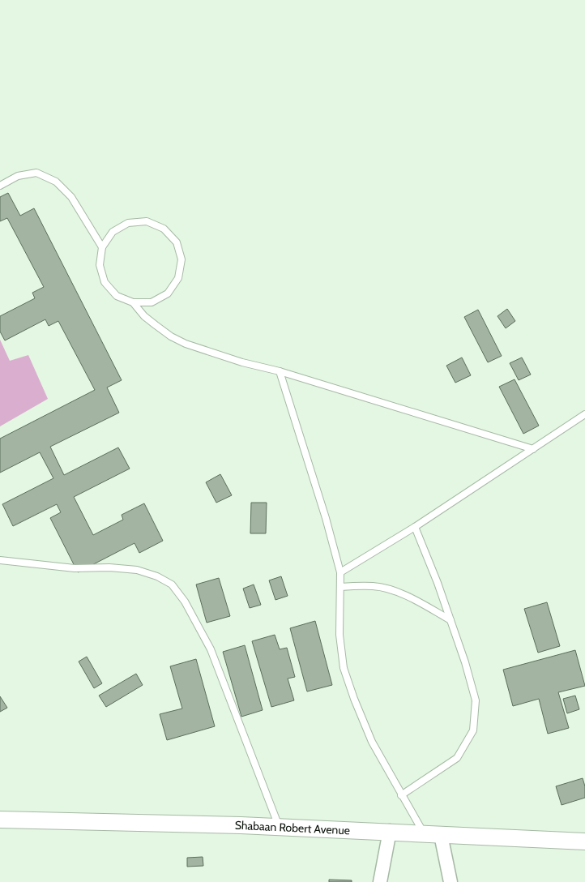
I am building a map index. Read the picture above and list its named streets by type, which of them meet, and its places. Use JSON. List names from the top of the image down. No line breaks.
{"streets":{"street":["Shabaan Robert Avenue"]}}
